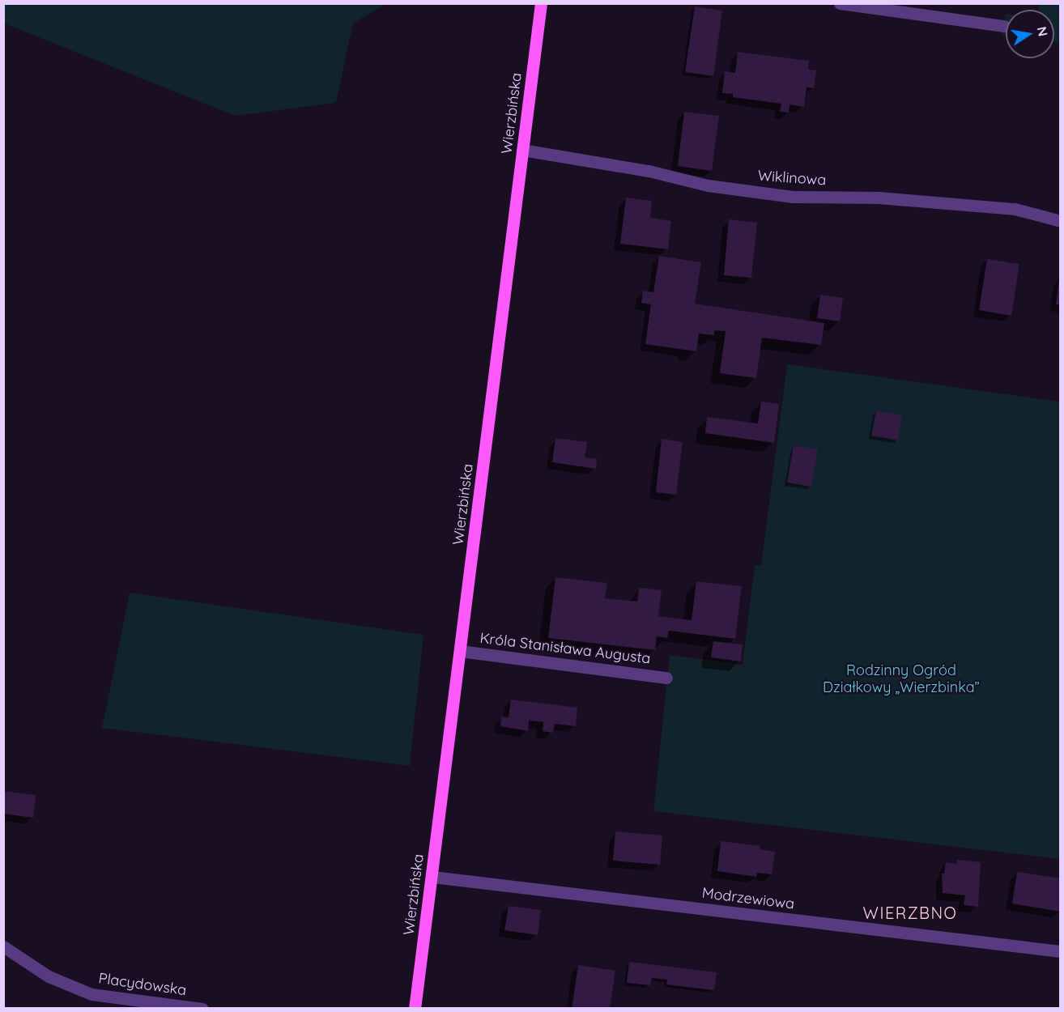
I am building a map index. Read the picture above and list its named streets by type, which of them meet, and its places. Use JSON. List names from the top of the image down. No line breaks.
{"streets":{"main road":["Wierzbińska"],"street":["Wiklinowa","Króla Stanisława Augusta","Modrzewiowa","Placydowska"]},"crossings":[["Wierzbińska","Wiklinowa"],["Wierzbińska","Króla Stanisława Augusta"],["Wierzbińska","Modrzewiowa"]],"districts":["WIERZBNO"],"parks":["Rodzinny Ogród Działkowy „Wierzbinka”"],"north":"right"}
